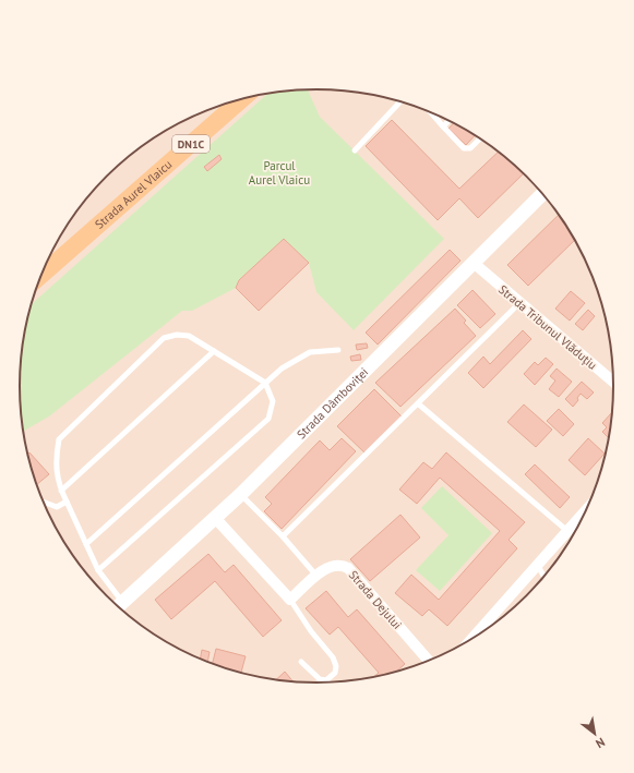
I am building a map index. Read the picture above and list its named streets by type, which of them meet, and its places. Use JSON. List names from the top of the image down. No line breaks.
{"streets":{"main road":["DN1C","Strada Aurel Vlaicu"],"street":["Strada Tribunul Vlăduțiu","Strada Dâmboviței","Strada Dejului"]},"crossings":[["Strada Tribunul Vlăduțiu","Strada Dâmboviței"]],"parks":["Parcul Aurel Vlaicu"],"north":"bottom right"}
